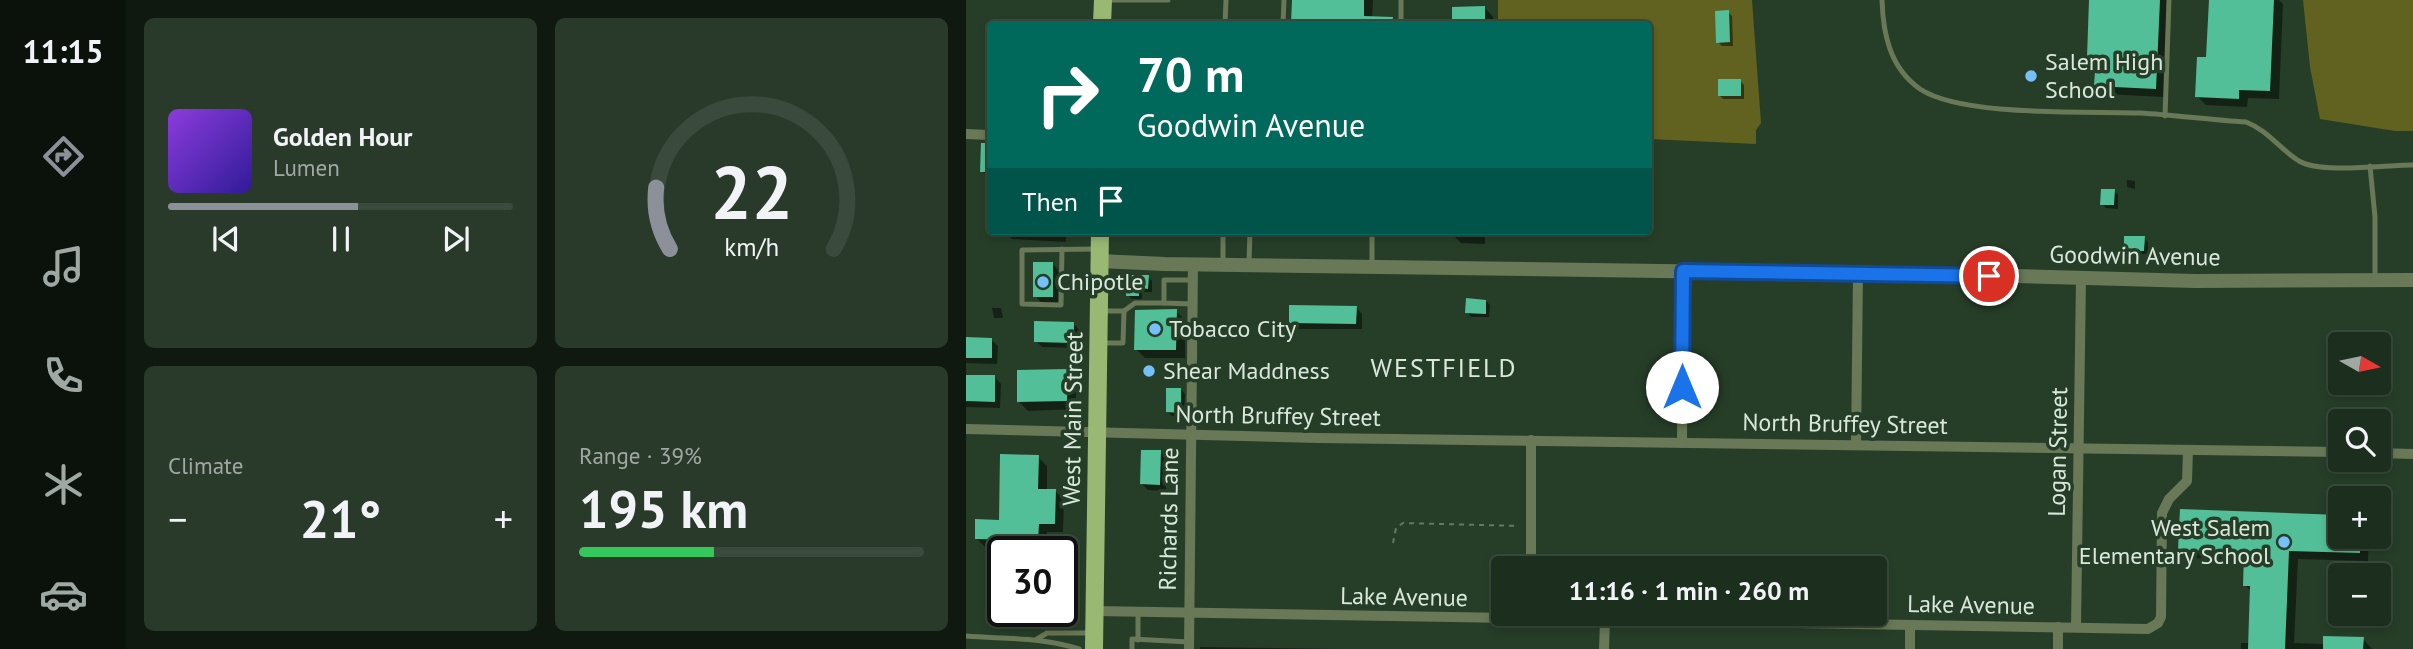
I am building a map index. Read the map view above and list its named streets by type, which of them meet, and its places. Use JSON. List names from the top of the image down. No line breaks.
{"streets":{"main road":["West Main Street"],"street":["Goodwin Avenue","North Bruffey Street","Logan Street","Richards Lane","Lake Avenue"]},"crossings":[["Goodwin Avenue","West Main Street"],["Goodwin Avenue","Logan Street"],["Goodwin Avenue","Richards Lane"],["North Bruffey Street","West Main Street"],["North Bruffey Street","Logan Street"],["North Bruffey Street","Richards Lane"],["North Bruffey Street","Lake Avenue"],["West Main Street","Lake Avenue"],["Logan Street","Lake Avenue"],["Richards Lane","Lake Avenue"]],"districts":["WESTFIELD"],"places":["Salem High School","Chipotle","Tobacco City","Shear Maddness","West Salem Elementary School"],"north":"right","page":{"tabs":"11:15","turn":["70 m","Goodwin Avenue"],"song":["Golden Hour","Lumen"],"then":"Then","map_buttons":["+","−"],"tile":["Climate",["Range · 39%","195 km"]],"heat":["−","21°","+"],"limit":"30","trip":"11:16 · 1 min · 260 m","gauge":["22","km/h"]}}
